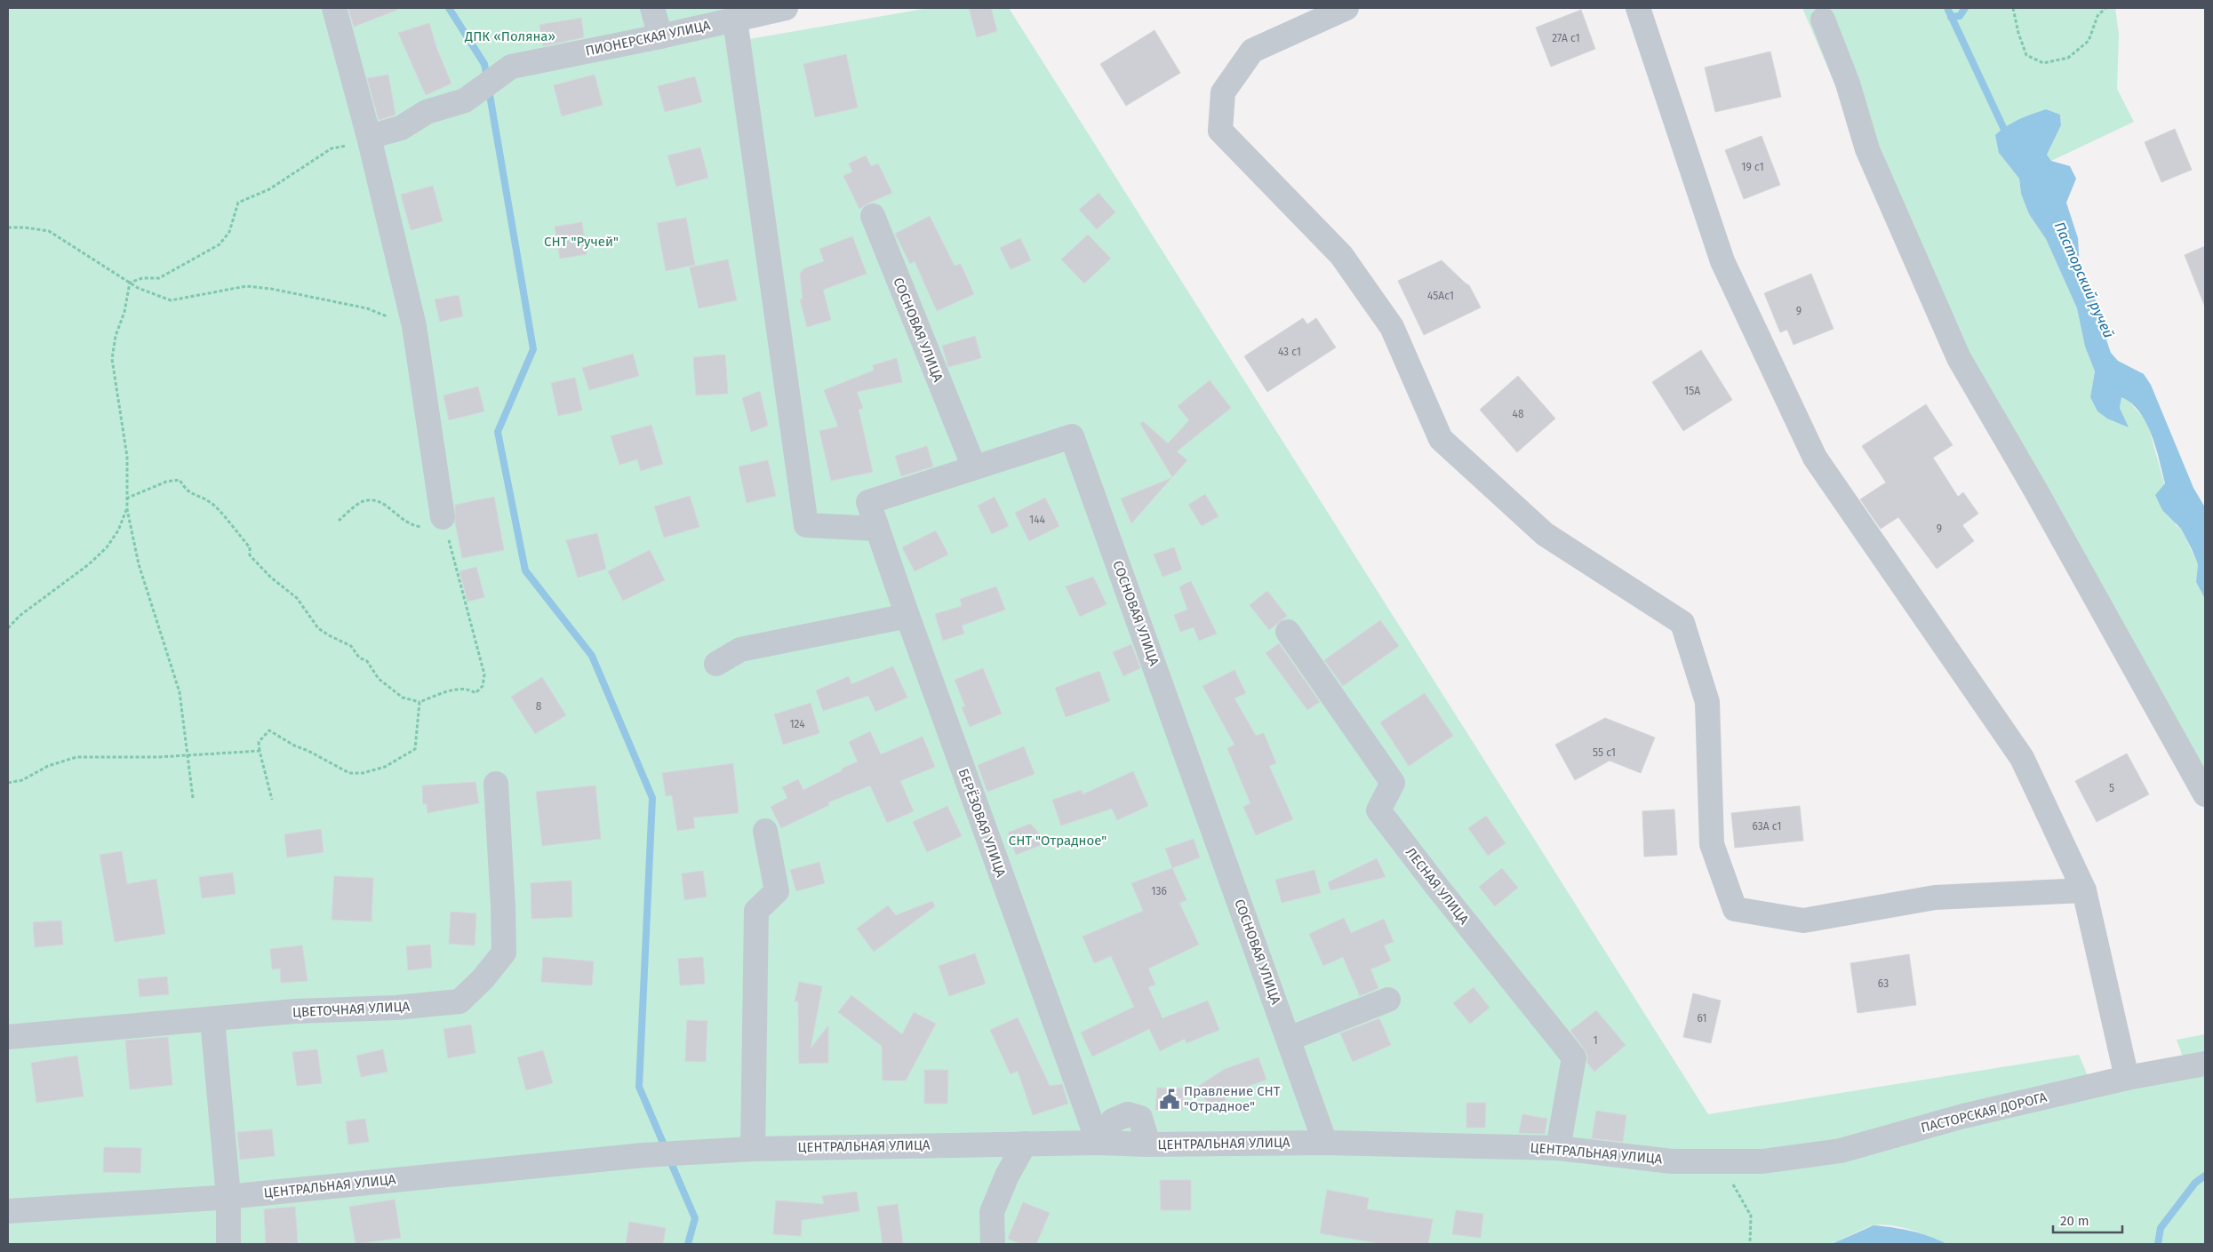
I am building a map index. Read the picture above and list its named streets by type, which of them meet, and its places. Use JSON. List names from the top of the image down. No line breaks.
{"streets":{"street":["ПИОНЕРСКАЯ УЛИЦА","СОСНОВАЯ УЛИЦА","БЕРЁЗОВАЯ УЛИЦА","ЛЕСНАЯ УЛИЦА","ЦВЕТОЧНАЯ УЛИЦА","ПАСТОРСКАЯ ДОРОГА","ЦЕНТРАЛЬНАЯ УЛИЦА"]},"crossings":[["СОСНОВАЯ УЛИЦА","БЕРЁЗОВАЯ УЛИЦА"],["СОСНОВАЯ УЛИЦА","ЦЕНТРАЛЬНАЯ УЛИЦА"],["БЕРЁЗОВАЯ УЛИЦА","ЦЕНТРАЛЬНАЯ УЛИЦА"],["ЛЕСНАЯ УЛИЦА","ЦЕНТРАЛЬНАЯ УЛИЦА"],["ПАСТОРСКАЯ ДОРОГА","ЦЕНТРАЛЬНАЯ УЛИЦА"]],"water":["Пасторский ручей"],"parks":["ДПК «Поляна»","СНТ \"Ручей\"","СНТ \"Отрадное\""],"places":{"public building":["Правление СНТ \"Отрадное\""]},"house_numbers":["27А с1","19 с1","45Ас1","9","43 с1","15А","48","144","9","8","124","55 с1","5","63А с1","136","63","61","1"],"scale_bar":"20 m"}
